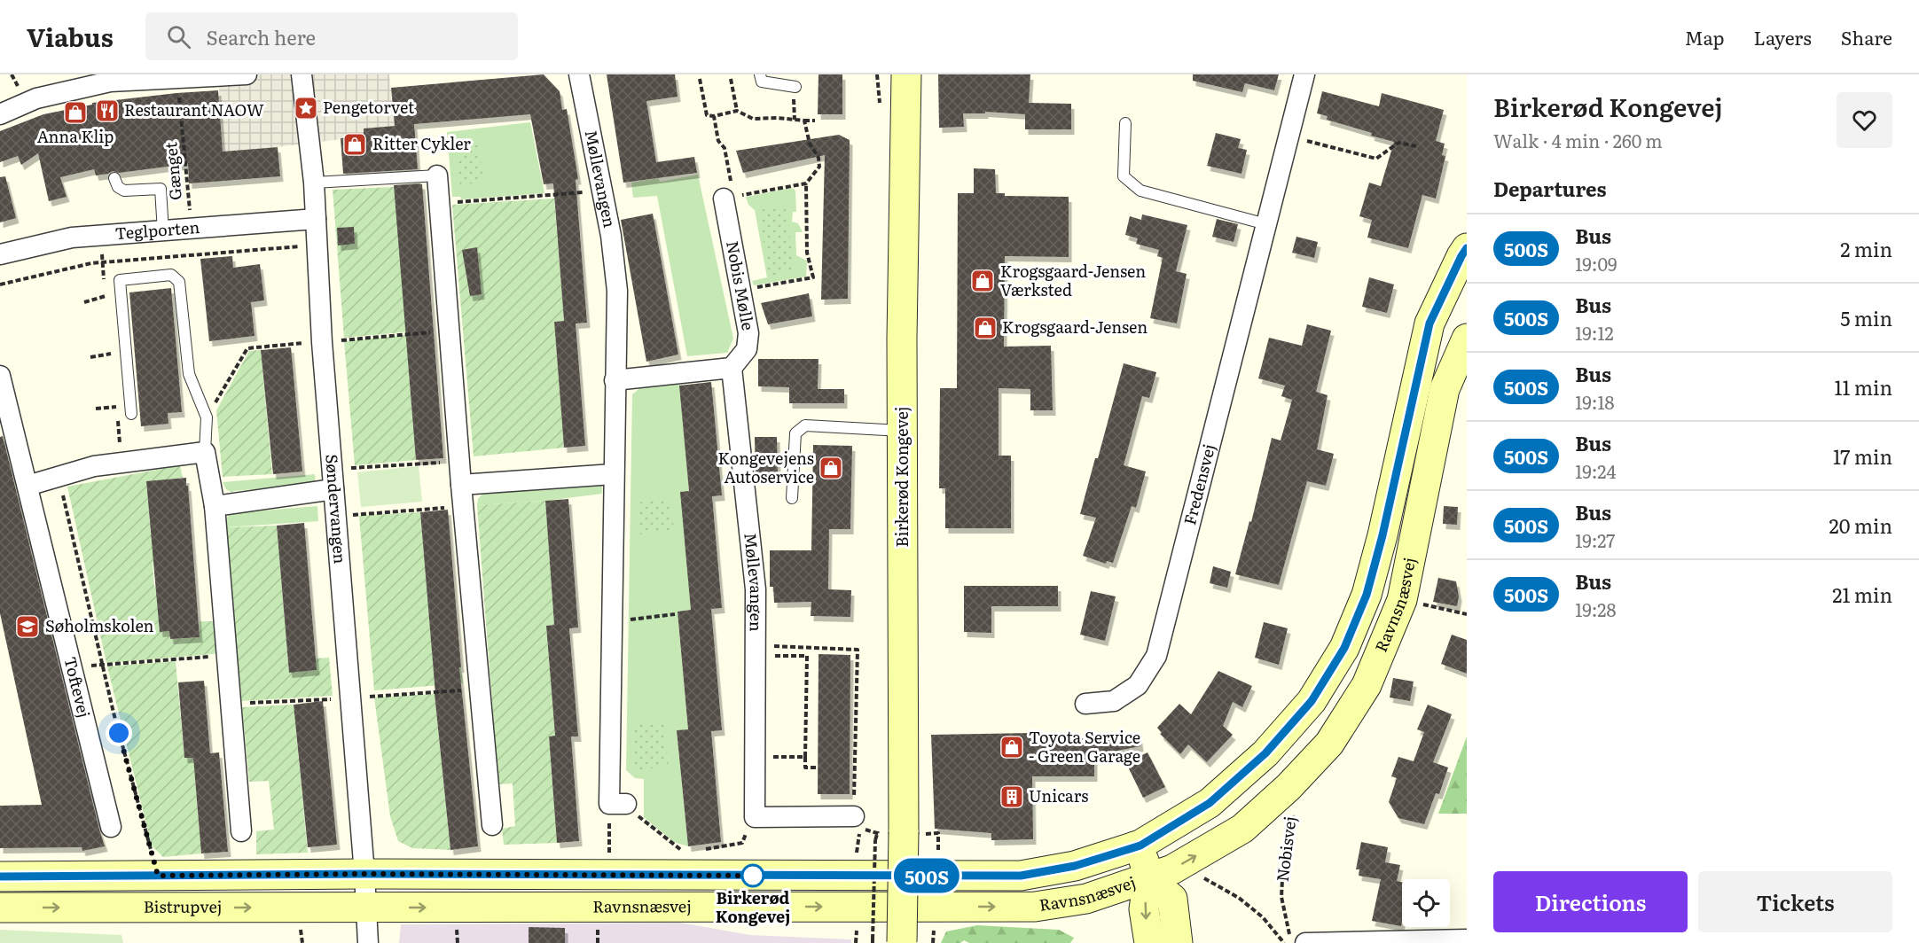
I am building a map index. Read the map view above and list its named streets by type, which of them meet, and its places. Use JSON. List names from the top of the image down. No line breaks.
{"streets":{"main road":["Birkerød Kongevej","Ravnsnæsvej","Bistrupvej"],"street":["Møllevangen","Teglporten","Nobis Mølle","Fredensvej","Søndervangen","Toftevej"],"path":["Gænget","Nobisvej"]},"crossings":[["Gænget","Teglporten"],["Møllevangen","Nobis Mølle"],["Teglporten","Søndervangen"],["Søndervangen","Ravnsnæsvej"],["Søndervangen","Bistrupvej"],["Ravnsnæsvej","Nobisvej"],["Ravnsnæsvej","Bistrupvej"]],"places":{"place":["Pengetorvet"],"restaurant":["Restaurant NAOW"],"shop":["Anna Klip","Ritter Cykler","Krogsgaard-Jensen Værksted","Krogsgaard-Jensen","Kongevejens Autoservice","Toyota Service - Green Garage"],"school or university":["Søholmskolen"],"building":["Unicars"],"other":["Birkerød Kongevej"]},"lines":["bus line 500S"],"page":{"header":"Viabus","search":"Search here","nav":["Map","Layers","Share"],"on_map":"500S","heading":[["Birkerød Kongevej","Walk · 4 min · 260 m"],"Departures"],"list":[{"mark":"500S","name":"Bus","note":"19:09","value":"2 min"},{"mark":"500S","name":"Bus","note":"19:12","value":"5 min"},{"mark":"500S","name":"Bus","note":"19:18","value":"11 min"},{"mark":"500S","name":"Bus","note":"19:24","value":"17 min"},{"mark":"500S","name":"Bus","note":"19:27","value":"20 min"},{"mark":"500S","name":"Bus","note":"19:28","value":"21 min"}],"buttons":["Directions","Tickets"]}}
